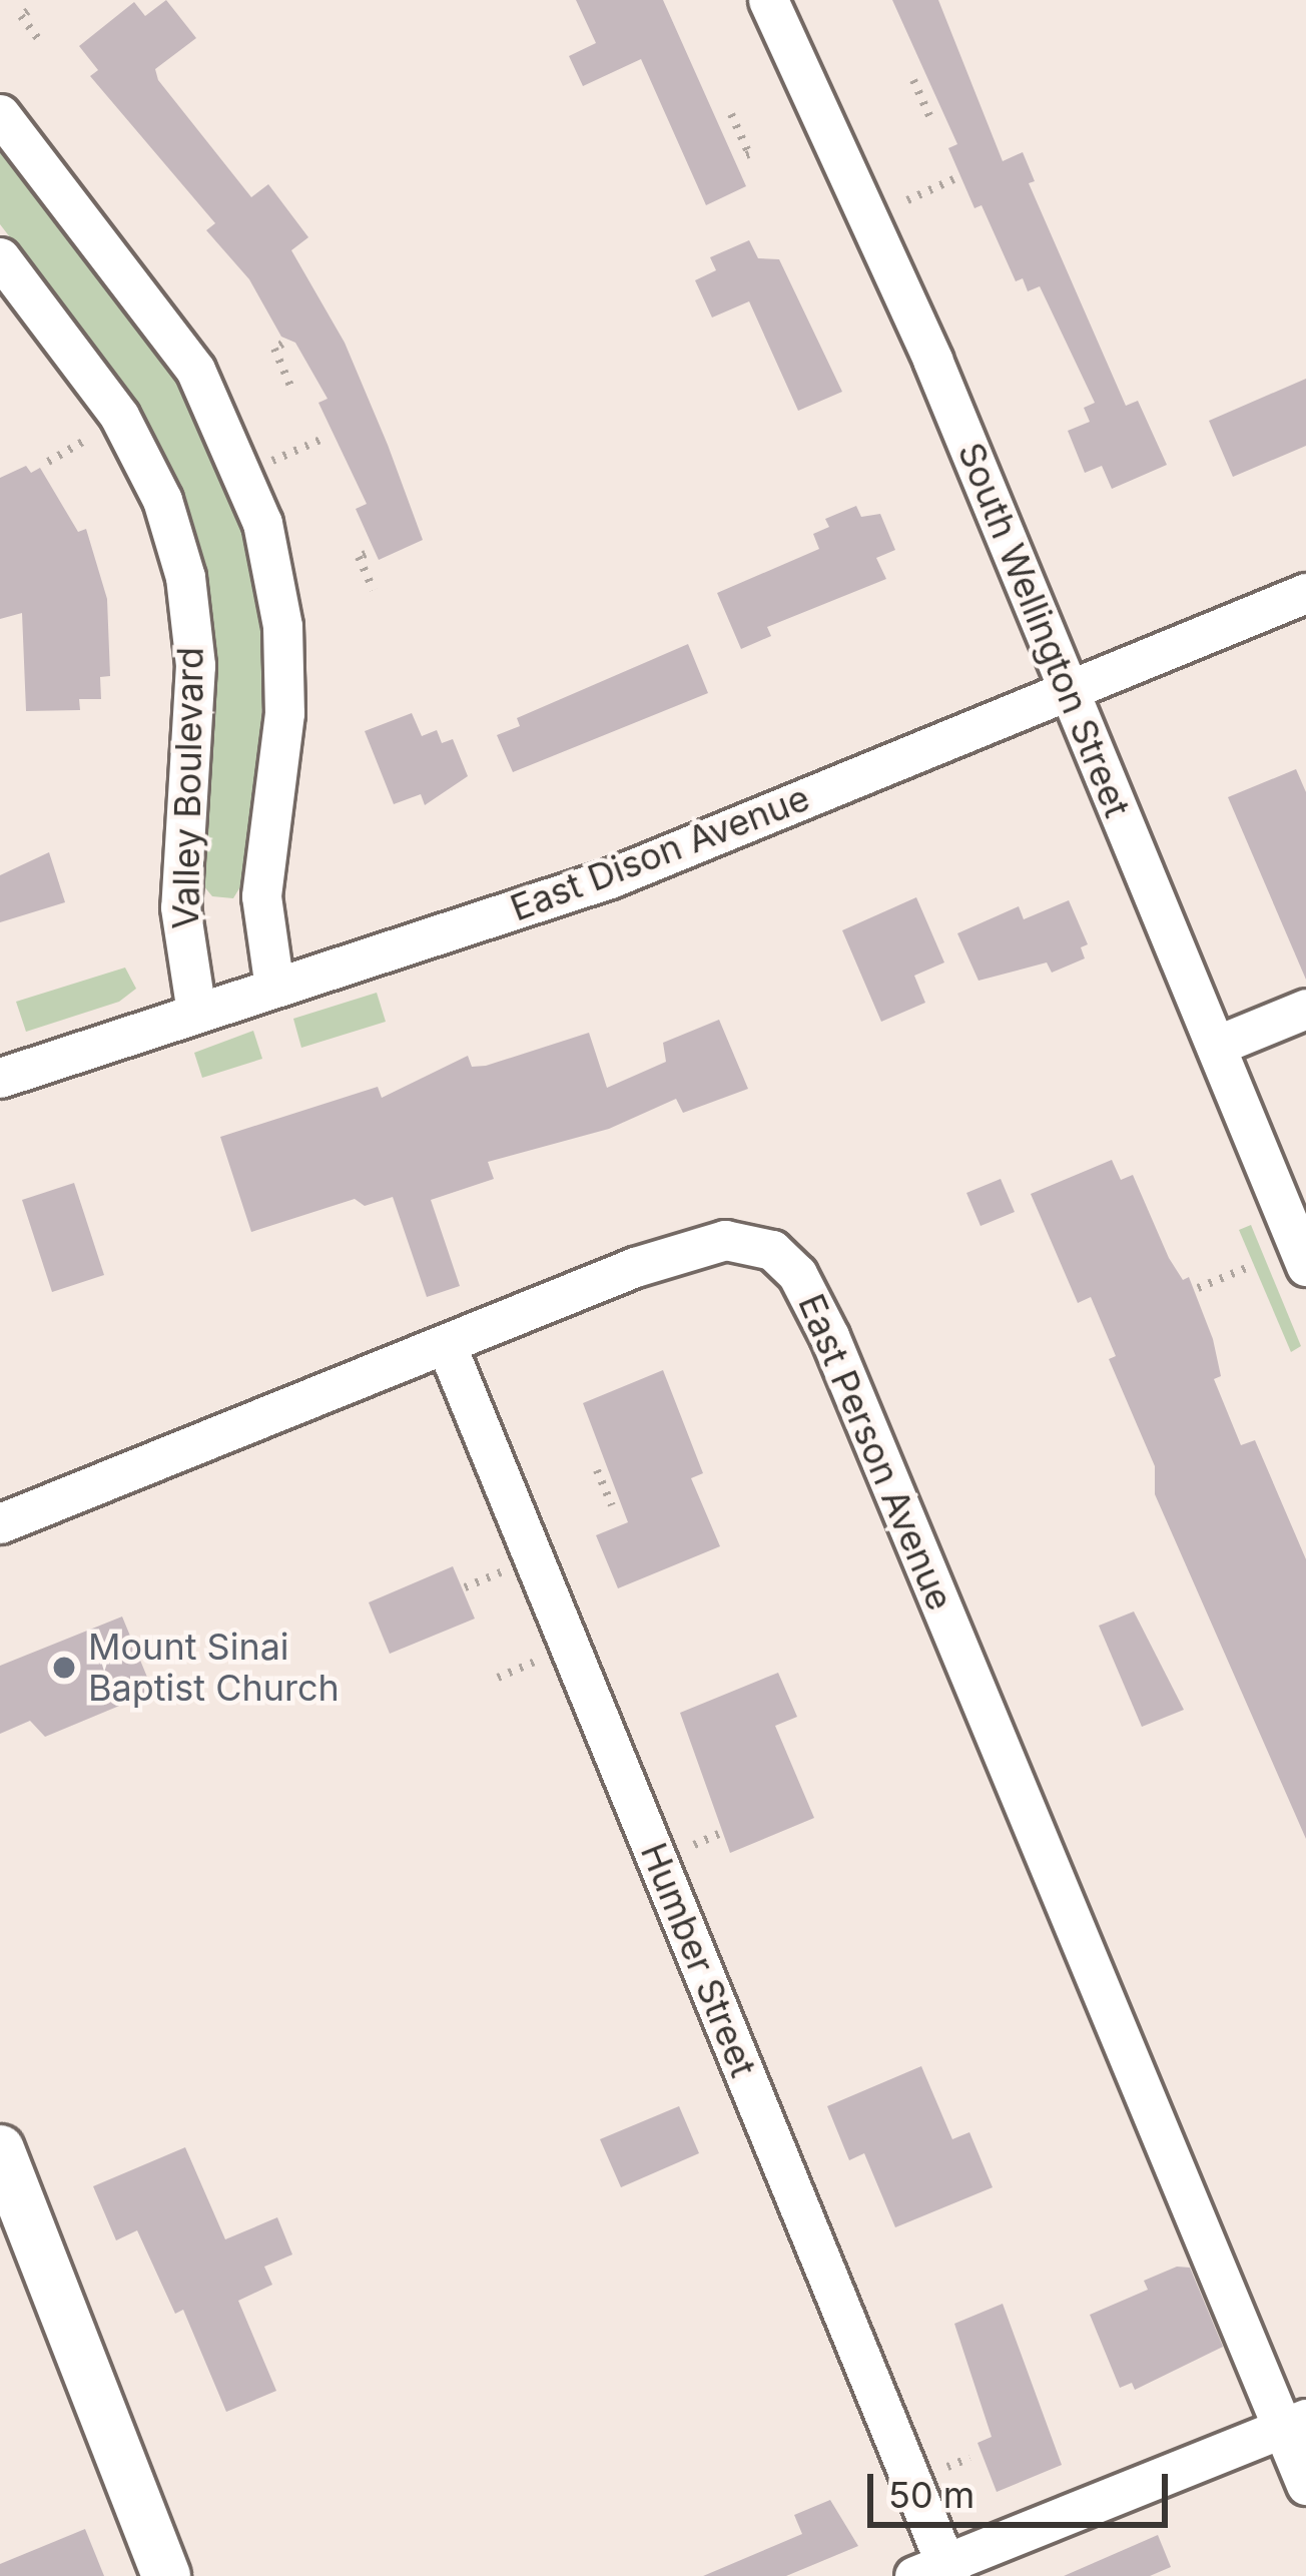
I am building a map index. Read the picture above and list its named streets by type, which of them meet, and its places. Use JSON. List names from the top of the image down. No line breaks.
{"streets":{"street":["South Wellington Street","Valley Boulevard","East Dison Avenue","East Person Avenue","Humber Street"]},"crossings":[["South Wellington Street","East Dison Avenue"],["Valley Boulevard","East Dison Avenue"],["East Person Avenue","Humber Street"]],"places":["Mount Sinai Baptist Church"],"scale_bar":"50 m"}
